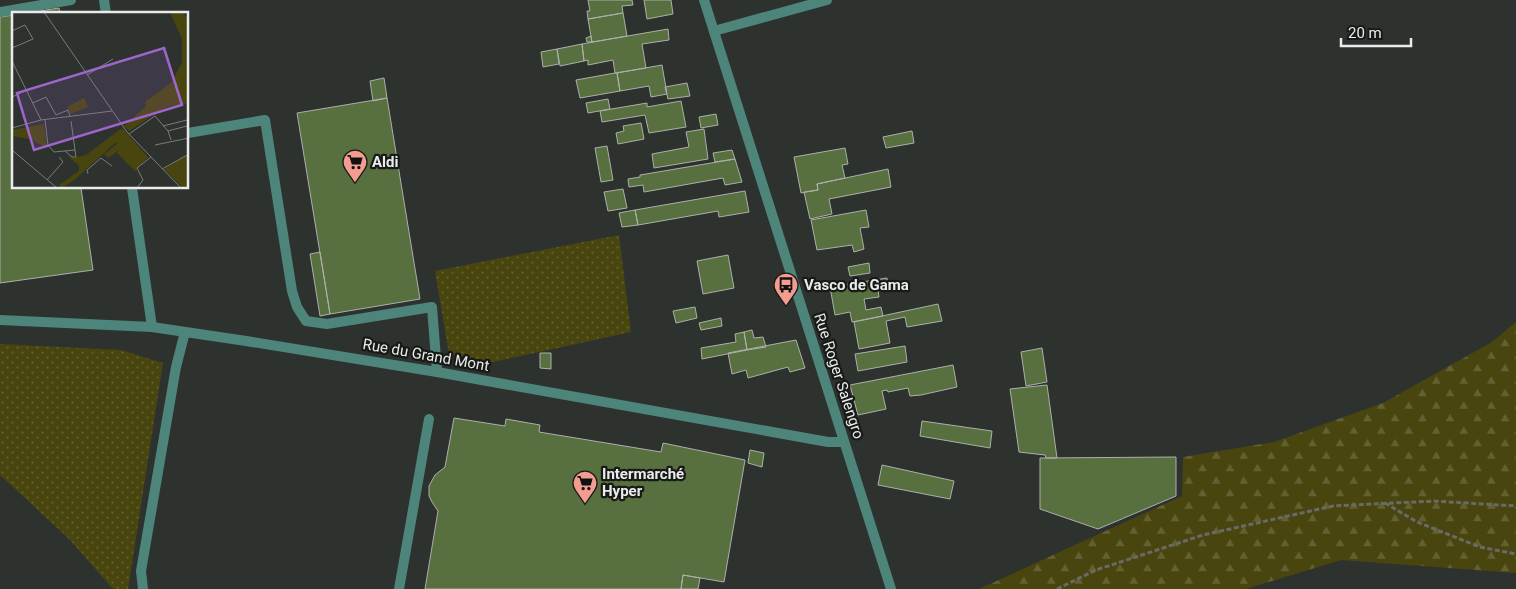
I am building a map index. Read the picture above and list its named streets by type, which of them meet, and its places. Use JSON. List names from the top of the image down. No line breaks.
{"streets":{"street":["Rue du Grand Mont","Rue Roger Salengro"]},"crossings":[["Rue du Grand Mont","Rue Roger Salengro"]],"places":{"supermarket":["Aldi","Intermarché Hyper"],"bus stop":["Vasco de Gama"]},"scale_bar":"20 m"}
